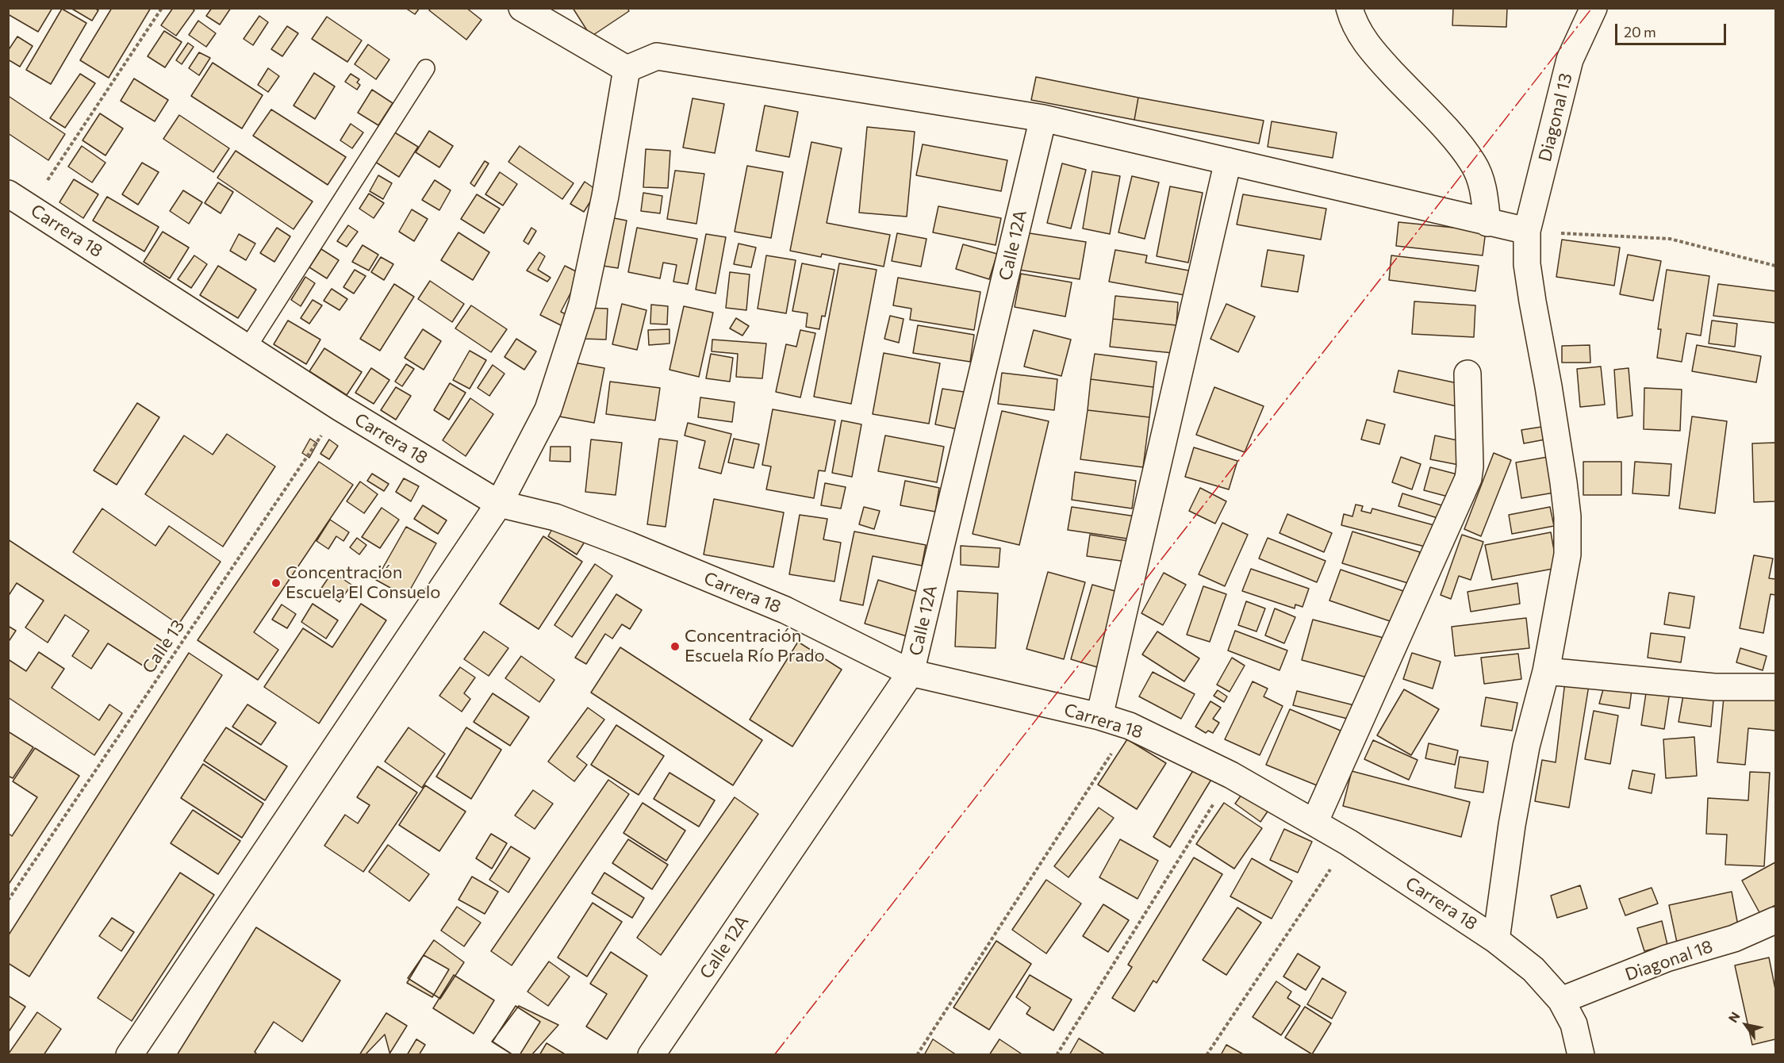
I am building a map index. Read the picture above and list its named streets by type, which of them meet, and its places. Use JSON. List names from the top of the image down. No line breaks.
{"streets":{"street":["Diagonal 13","Carrera 18","Calle 12A","Diagonal 18"],"path":["Calle 13"]},"crossings":[["Diagonal 13","Carrera 18"],["Carrera 18","Calle 12A"],["Carrera 18","Calle 13"],["Carrera 18","Diagonal 18"]],"places":["Concentración Escuela El Consuelo","Concentración Escuela Río Prado"],"scale_bar":"20 m","north":"top left"}
